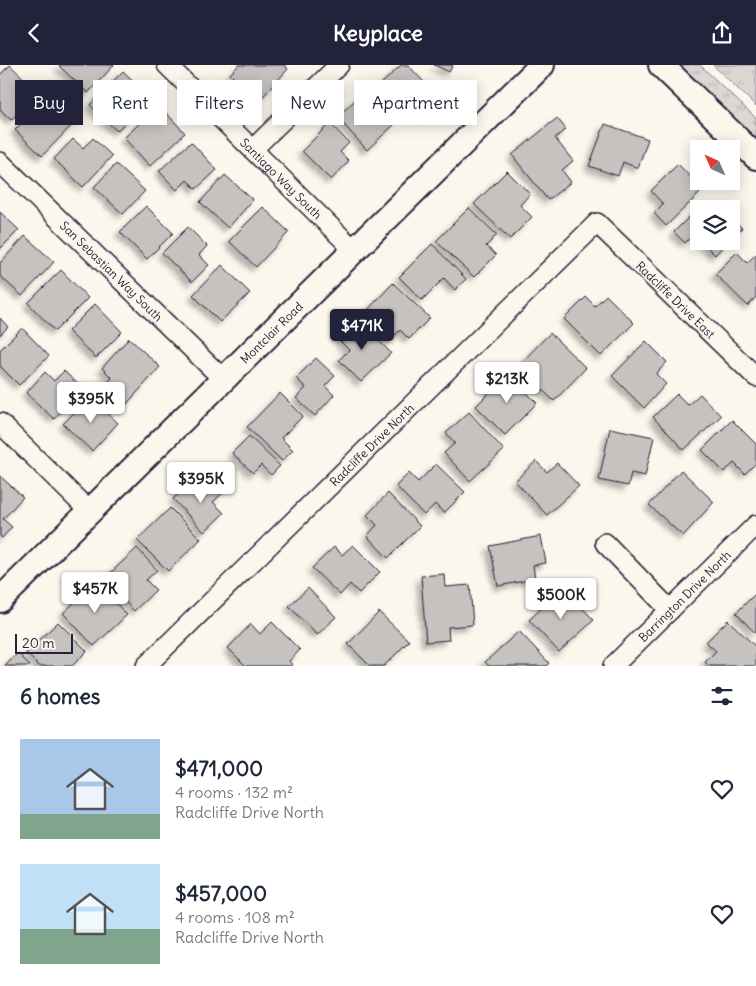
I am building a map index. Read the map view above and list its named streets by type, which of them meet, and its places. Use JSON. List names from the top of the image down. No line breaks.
{"streets":{"street":["Santiago Way South","San Sebastian Way South","Radcliffe Drive East","Montclair Road","Radcliffe Drive North","Barrington Drive North"]},"crossings":[["Santiago Way South","Montclair Road"],["San Sebastian Way South","Montclair Road"],["Radcliffe Drive East","Radcliffe Drive North"]],"scale_bar":"20 m","north":"top left","page":{"header":"Keyplace","chip":["Buy","Rent","Filters","New","Apartment"],"price":["$471K","$213K","$395K","$395K","$457K","$500K"],"scale":"20 m","heading":"6 homes","list":[{"name":"$471,000","note":"4 rooms · 132 m² · Radcliffe Drive North"},{"name":"$457,000","note":"4 rooms · 108 m² · Radcliffe Drive North"}]}}
